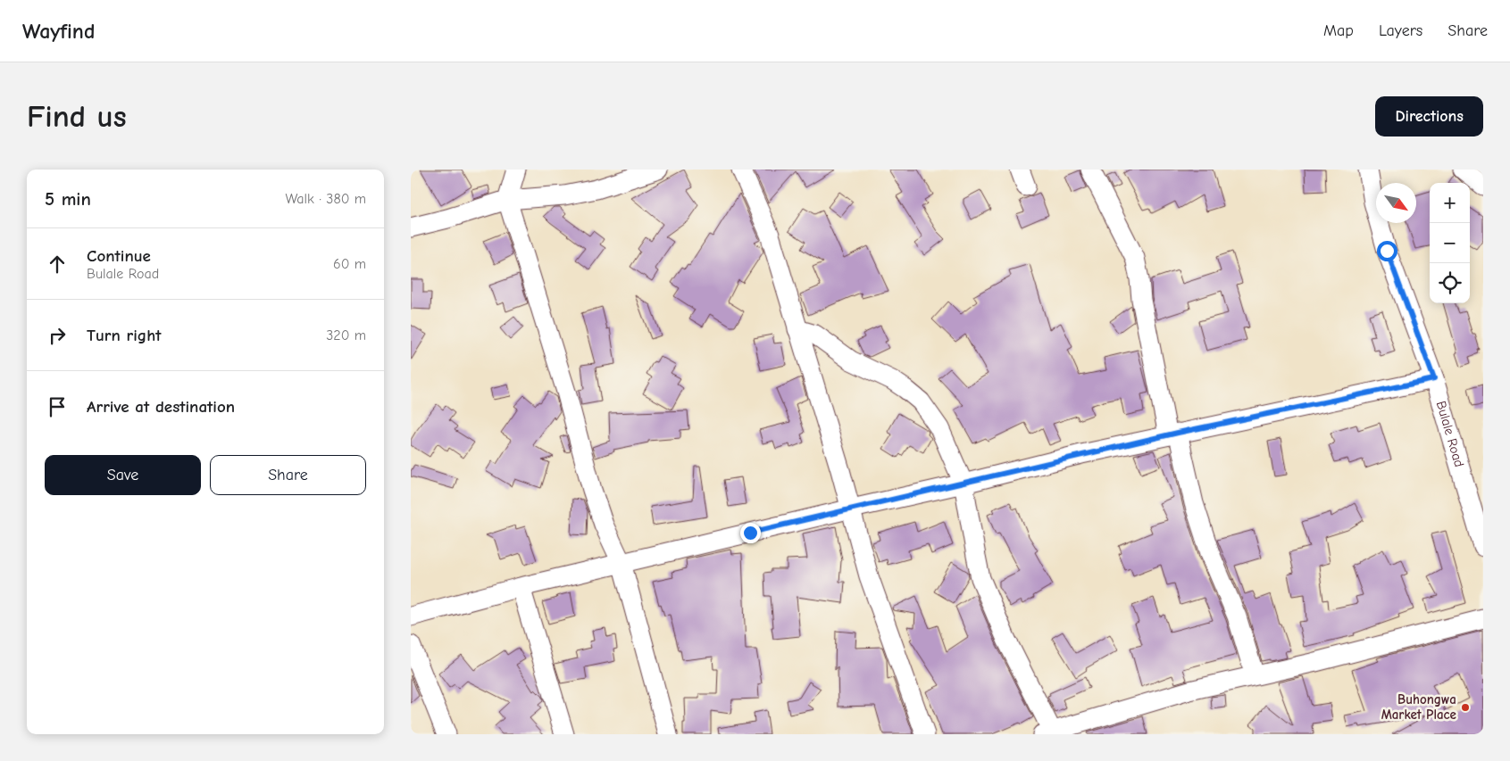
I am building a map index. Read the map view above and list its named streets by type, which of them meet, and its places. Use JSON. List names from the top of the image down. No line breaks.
{"streets":{"street":["Bulale Road"]},"places":["Buhongwa Market Place"],"north":"bottom right","page":{"header":"Wayfind","nav":["Map","Layers","Share"],"buttons":["Directions",["Save","Share"]],"title":"Find us","heading":["5 min","Walk · 380 m"],"map_buttons":["+","−"],"list":[["Continue","Bulale Road","60 m"],["Turn right","320 m"],"Arrive at destination"]}}
